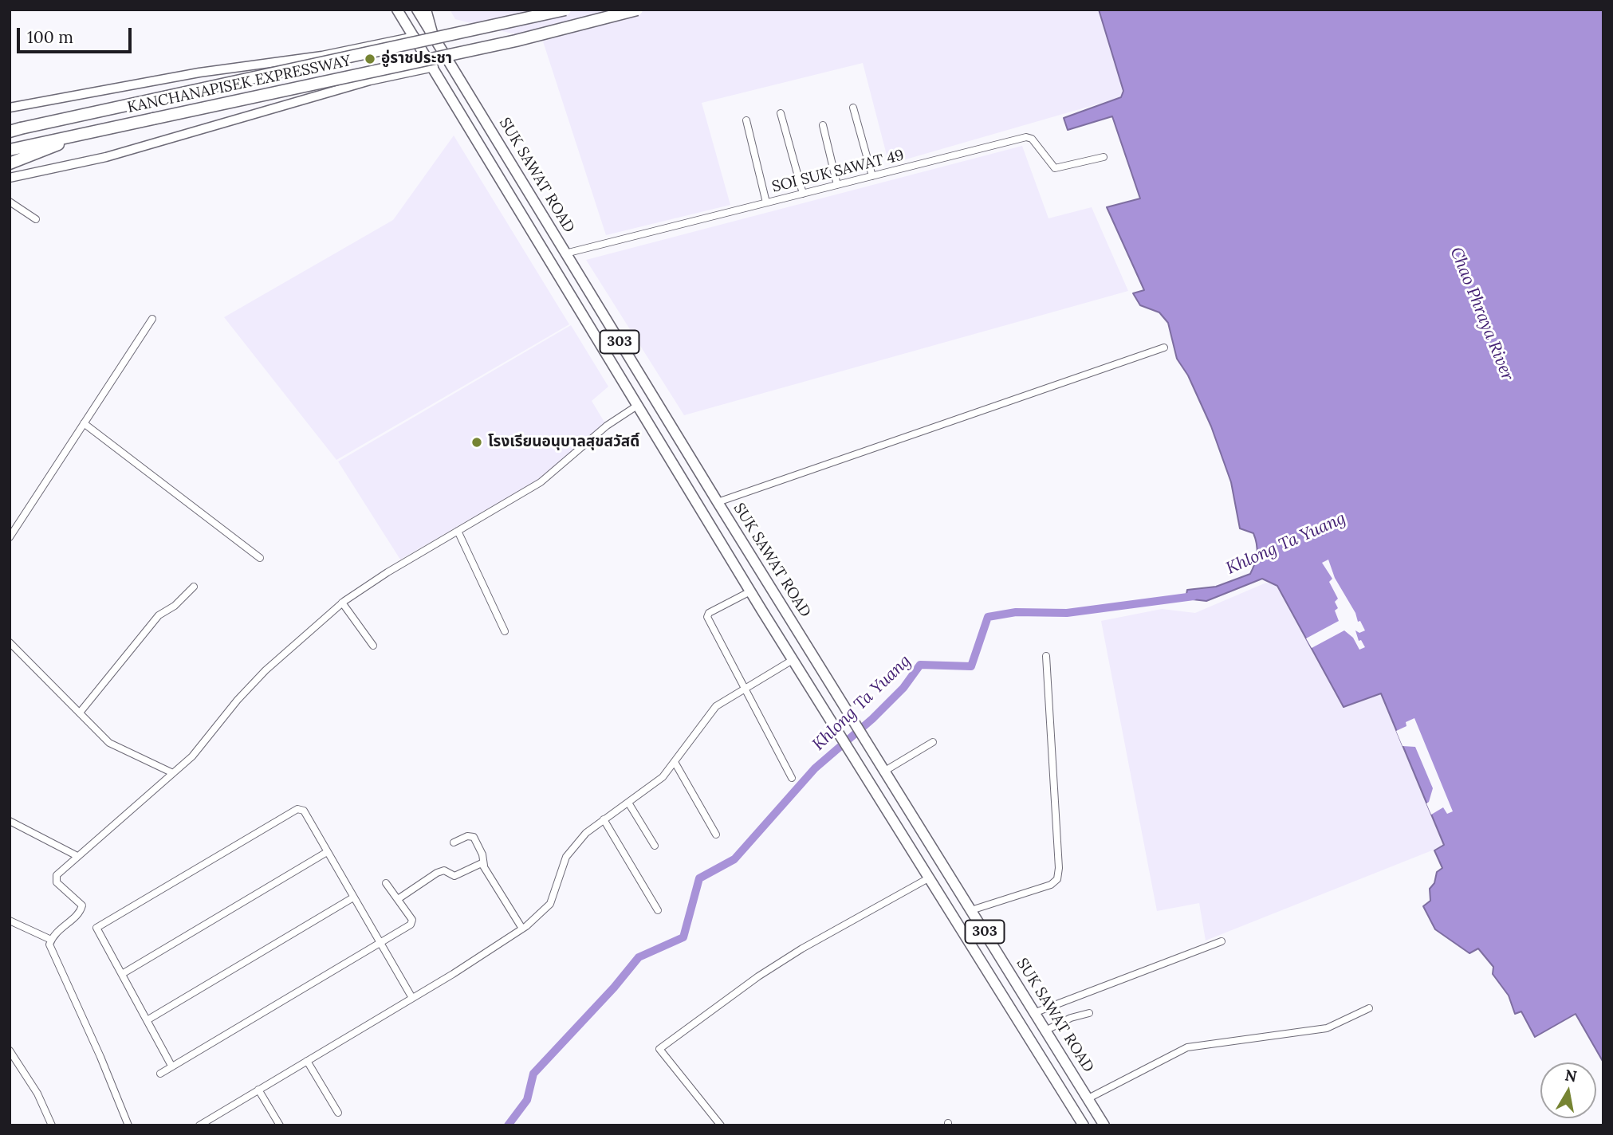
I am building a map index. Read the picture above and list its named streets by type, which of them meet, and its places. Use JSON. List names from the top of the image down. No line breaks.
{"streets":{"highway":["KANCHANAPISEK EXPRESSWAY"],"main road":["SUK SAWAT ROAD","303"],"street":["SOI SUK SAWAT 49"]},"crossings":[["SOI SUK SAWAT 49","SUK SAWAT ROAD"]],"water":["Chao Phraya River","Khlong Ta Yuang"],"places":["อู่ราชประชา","โรงเรียนอนุบาลสุขสวัสดิ์"],"scale_bar":"100 m","north":"top"}
